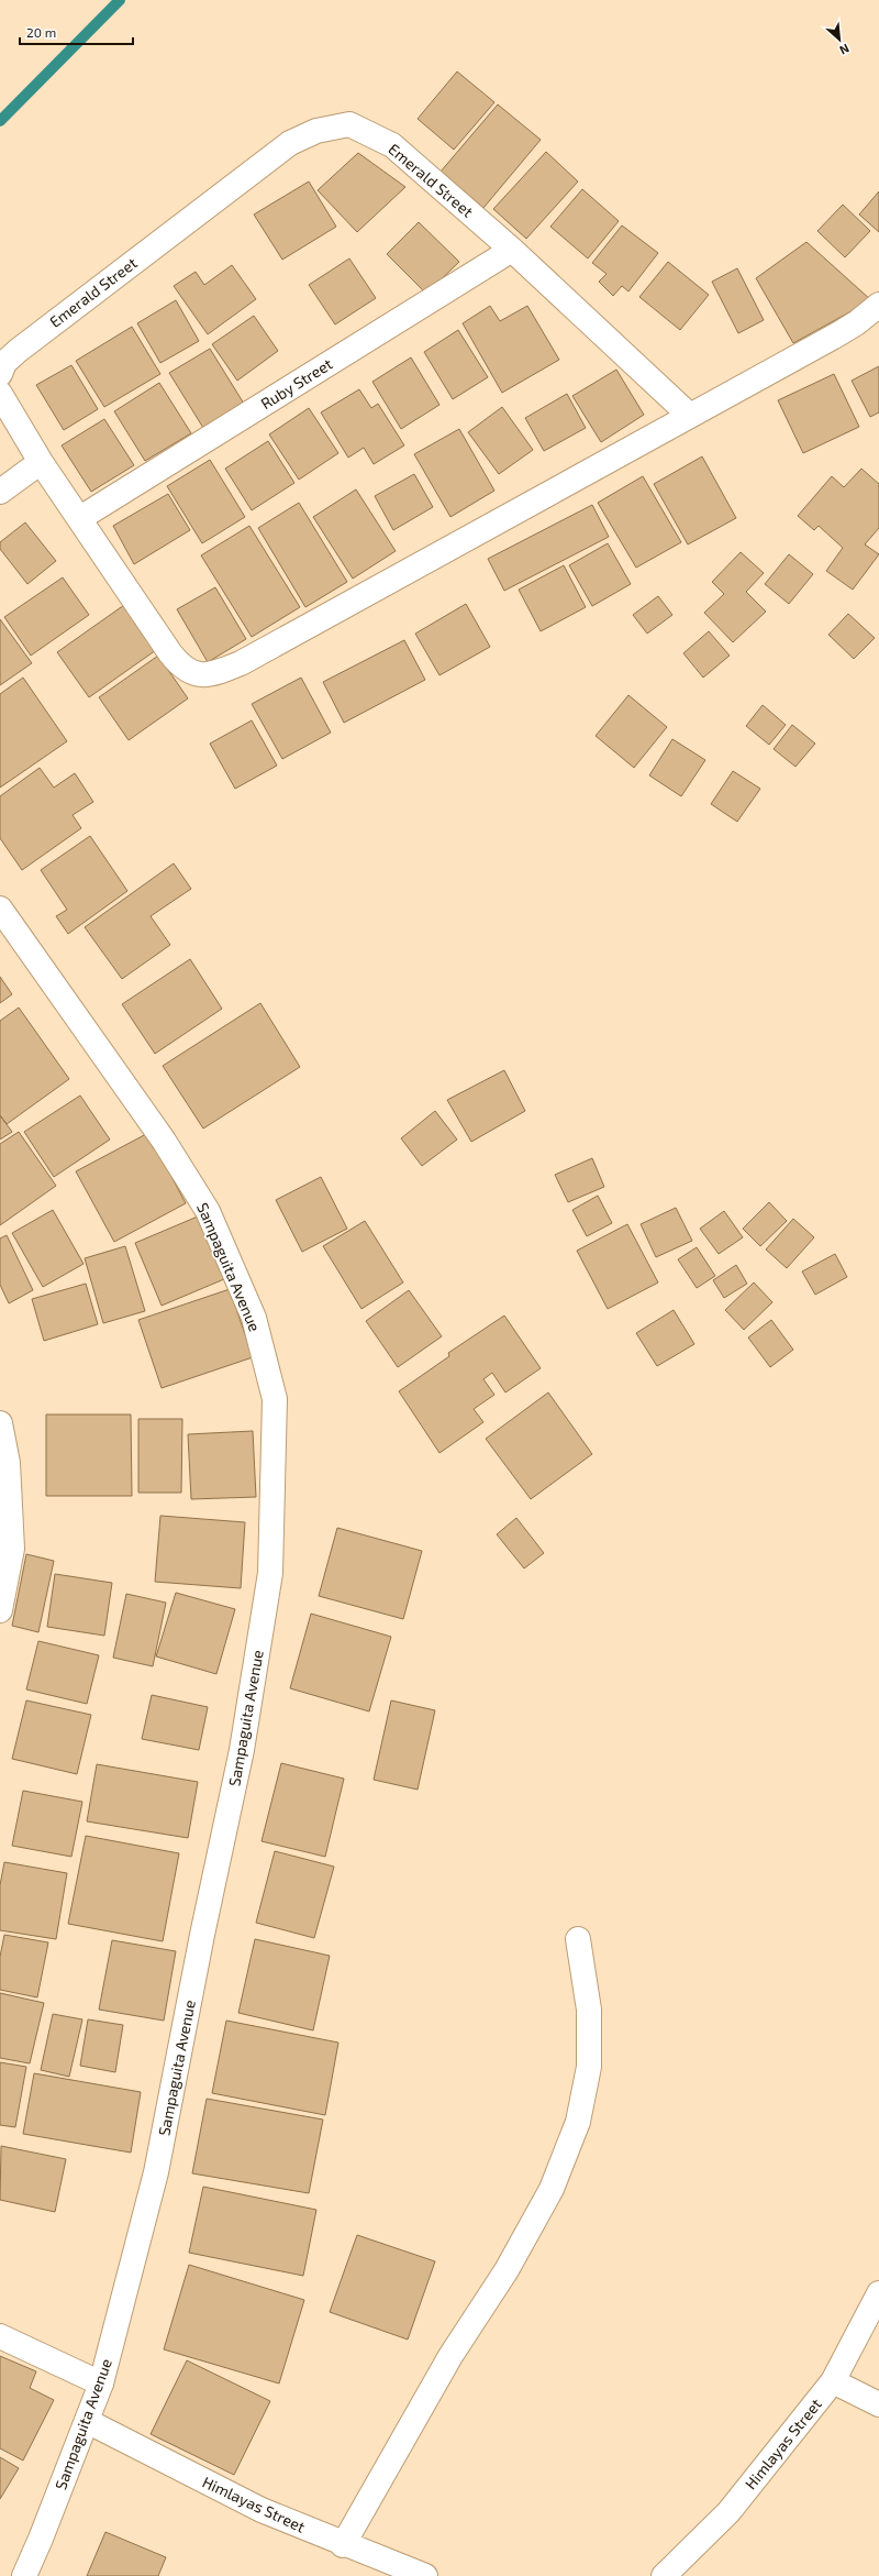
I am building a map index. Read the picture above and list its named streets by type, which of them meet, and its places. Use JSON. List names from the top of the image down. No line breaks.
{"streets":{"street":["Emerald Street","Ruby Street","Sampaguita Avenue","Himlayas Street"]},"crossings":[["Emerald Street","Ruby Street"],["Sampaguita Avenue","Himlayas Street"]],"scale_bar":"20 m","north":"bottom right"}
